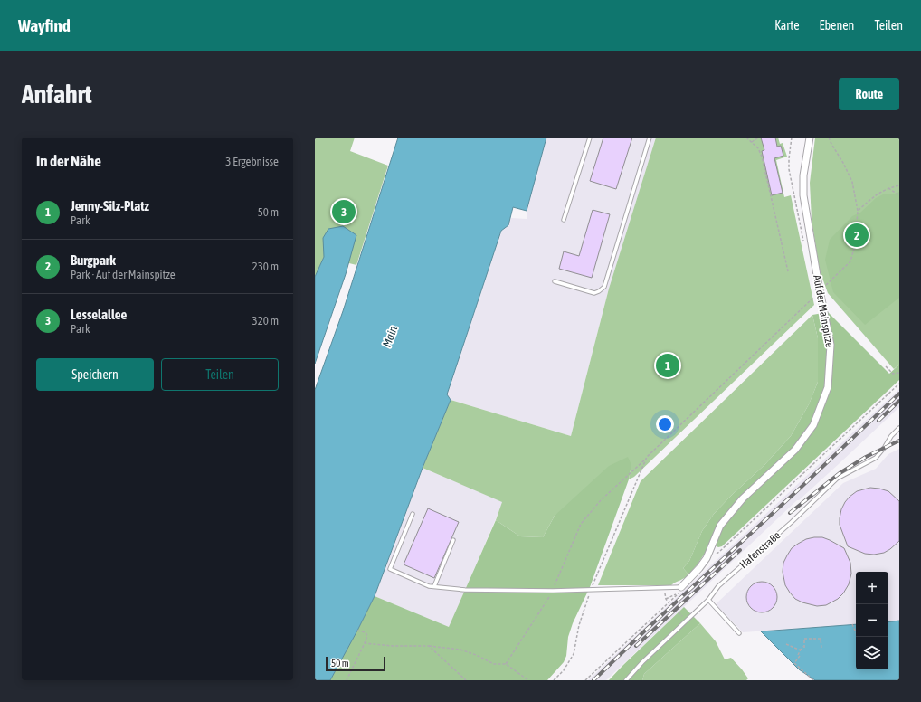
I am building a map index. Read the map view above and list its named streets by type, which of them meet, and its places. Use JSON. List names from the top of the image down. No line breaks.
{"streets":{"street":["Auf der Mainspitze"],"lane":["Hafenstraße"]},"water":["Main"],"scale_bar":"50 m","page":{"header":"Wayfind","nav":["Karte","Ebenen","Teilen"],"buttons":["Route",["Speichern","Teilen"]],"title":"Anfahrt","heading":["In der Nähe","3 Ergebnisse"],"list":[{"mark":"1","name":"Jenny-Silz-Platz","note":"Park","value":"50 m"},{"mark":"2","name":"Burgpark","note":"Park · Auf der Mainspitze","value":"230 m"},{"mark":"3","name":"Lesselallee","note":"Park","value":"320 m"}],"pins":["3","2","1"],"map_buttons":["+","−"],"scale":"50 m"}}
